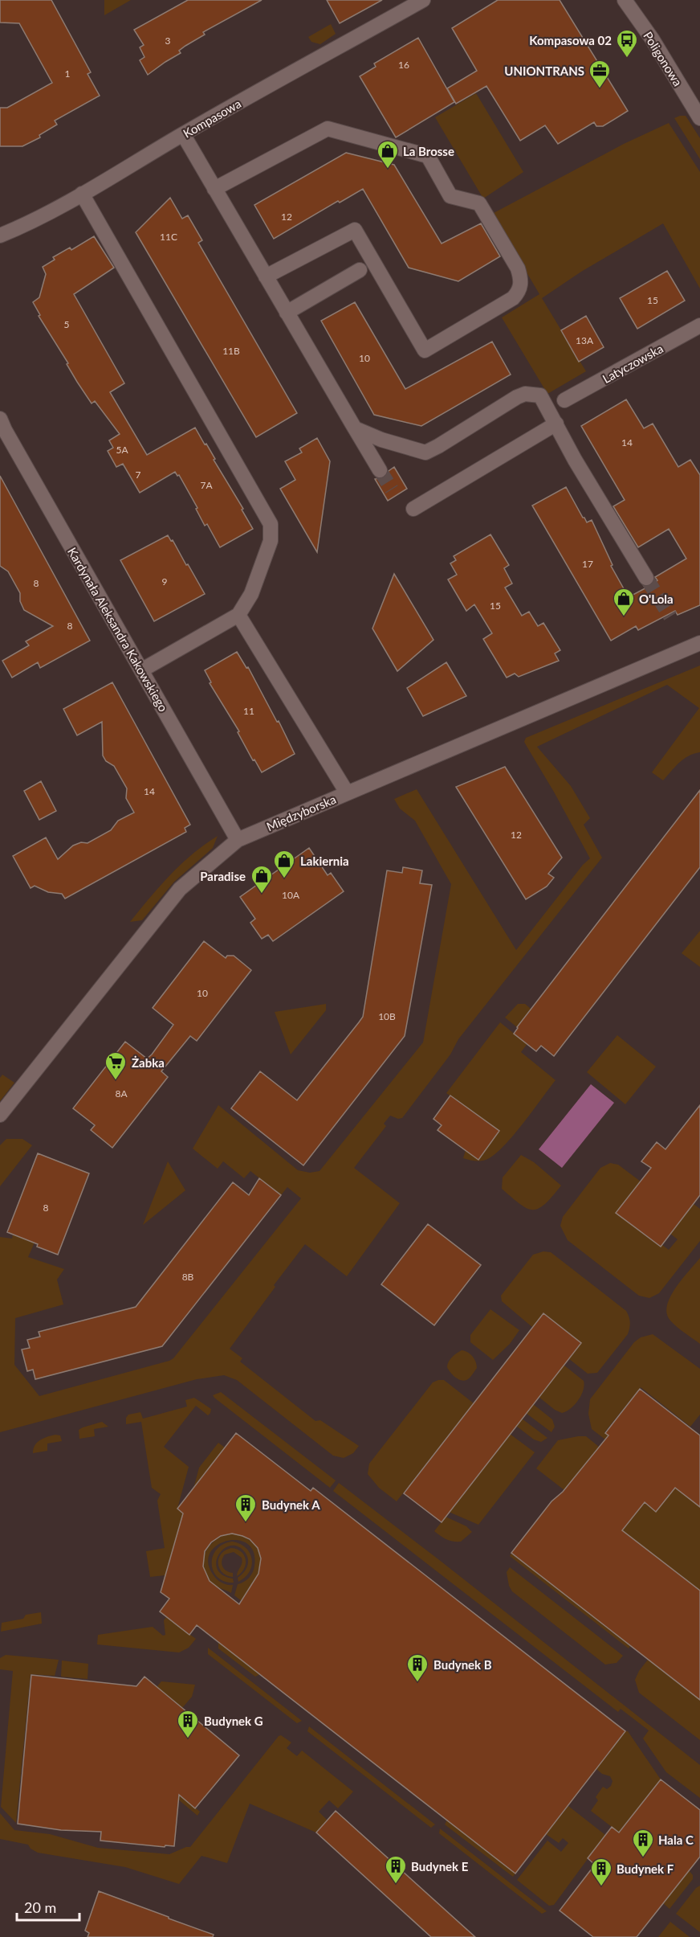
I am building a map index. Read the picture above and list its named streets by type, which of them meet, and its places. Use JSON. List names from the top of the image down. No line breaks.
{"streets":{"street":["Poligonowa","Kompasowa","Latyczowska","Kardynała Aleksandra Kakowskiego","Międzyborska"]},"crossings":[["Kardynała Aleksandra Kakowskiego","Międzyborska"]],"places":{"bus stop":["Kompasowa 02"],"office":["UNIONTRANS"],"shop":["La Brosse","O'Lola","Lakiernia","Paradise"],"supermarket":["Żabka"],"building":["Budynek A","Budynek B","Budynek G","Hala C","Budynek E","Budynek F"]},"house_numbers":["3","16","1","12","11C","15","5","13A","11B","10","14","5A","7","7A","17","9","8","15","8","11","14","12","10A","10","10B","8A","8","8B"],"scale_bar":"20 m"}
